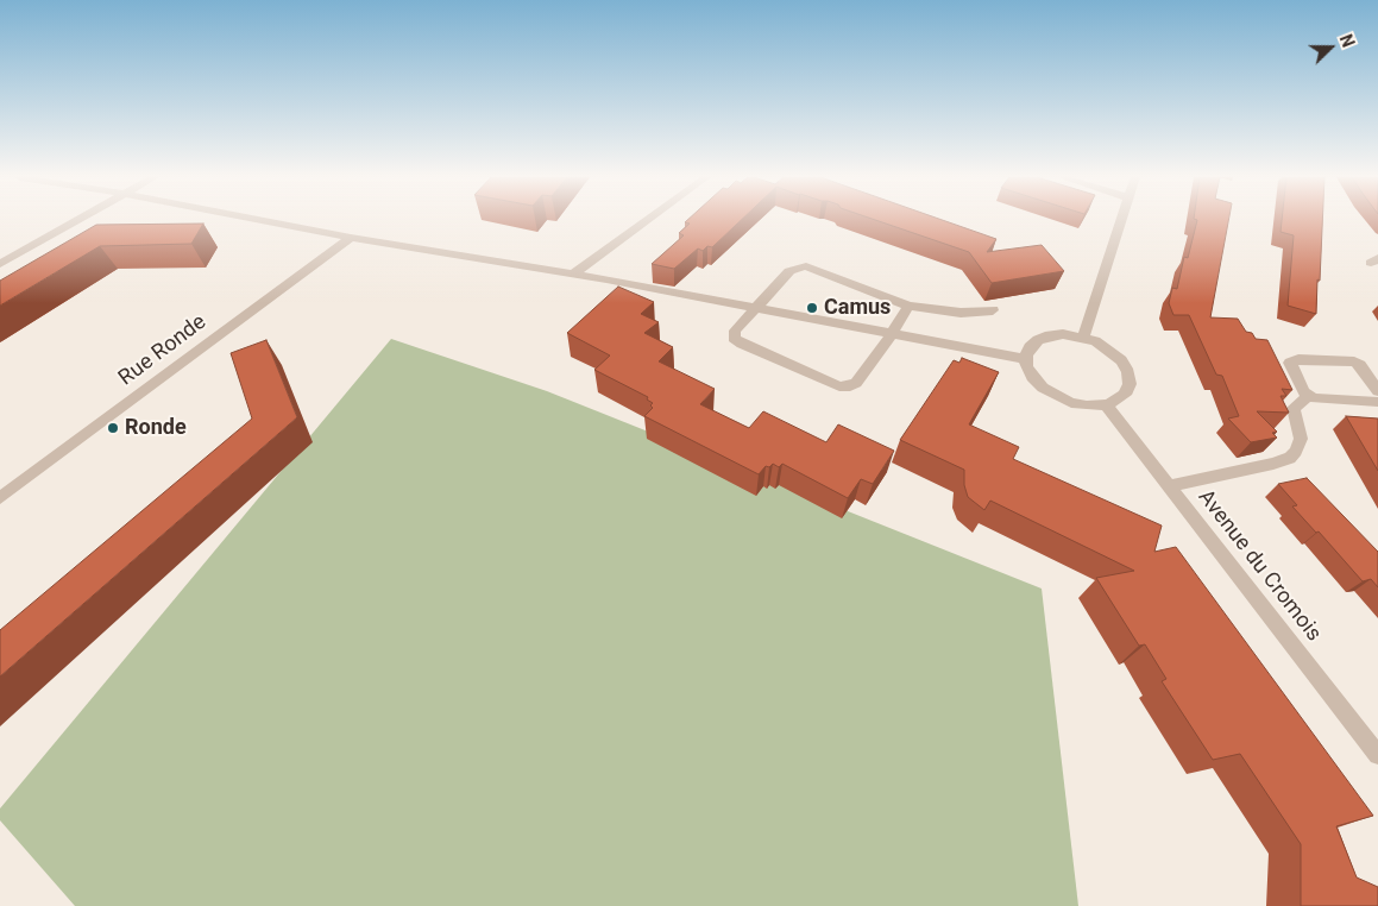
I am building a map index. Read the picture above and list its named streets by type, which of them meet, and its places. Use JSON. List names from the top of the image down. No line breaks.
{"streets":{"street":["Rue Ronde","Avenue du Cromois"]},"places":["Camus","Ronde"],"north":"right"}
